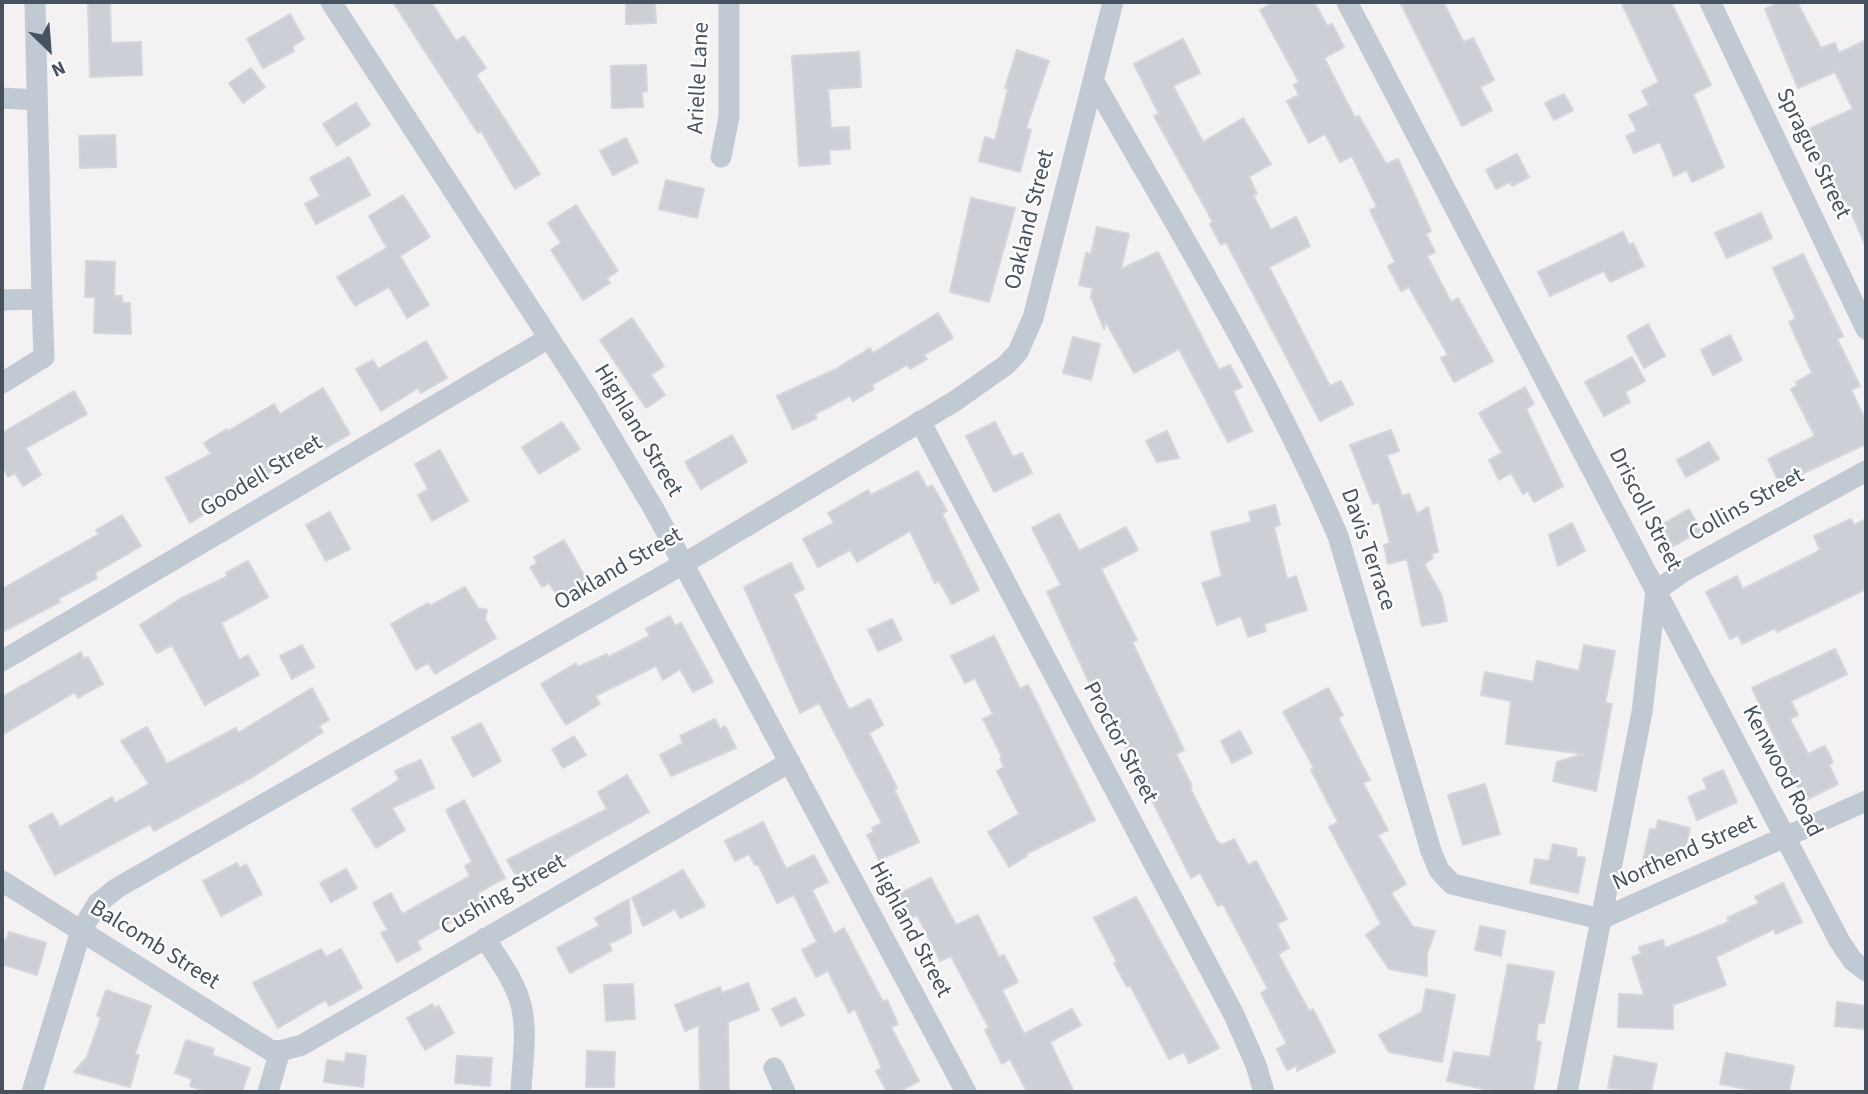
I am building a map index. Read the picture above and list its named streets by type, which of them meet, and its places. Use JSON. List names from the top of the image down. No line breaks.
{"streets":{"street":["Arielle Lane","Sprague Street","Oakland Street","Highland Street","Goodell Street","Collins Street","Driscoll Street","Davis Terrace","Proctor Street","Kenwood Road","Northend Street","Cushing Street","Balcomb Street"]},"crossings":[["Oakland Street","Highland Street"],["Oakland Street","Davis Terrace"],["Oakland Street","Proctor Street"],["Oakland Street","Balcomb Street"],["Highland Street","Goodell Street"],["Highland Street","Cushing Street"],["Collins Street","Driscoll Street"],["Collins Street","Kenwood Road"],["Driscoll Street","Davis Terrace"],["Driscoll Street","Kenwood Road"],["Driscoll Street","Northend Street"],["Davis Terrace","Northend Street"],["Kenwood Road","Northend Street"],["Cushing Street","Balcomb Street"]],"north":"bottom right"}
